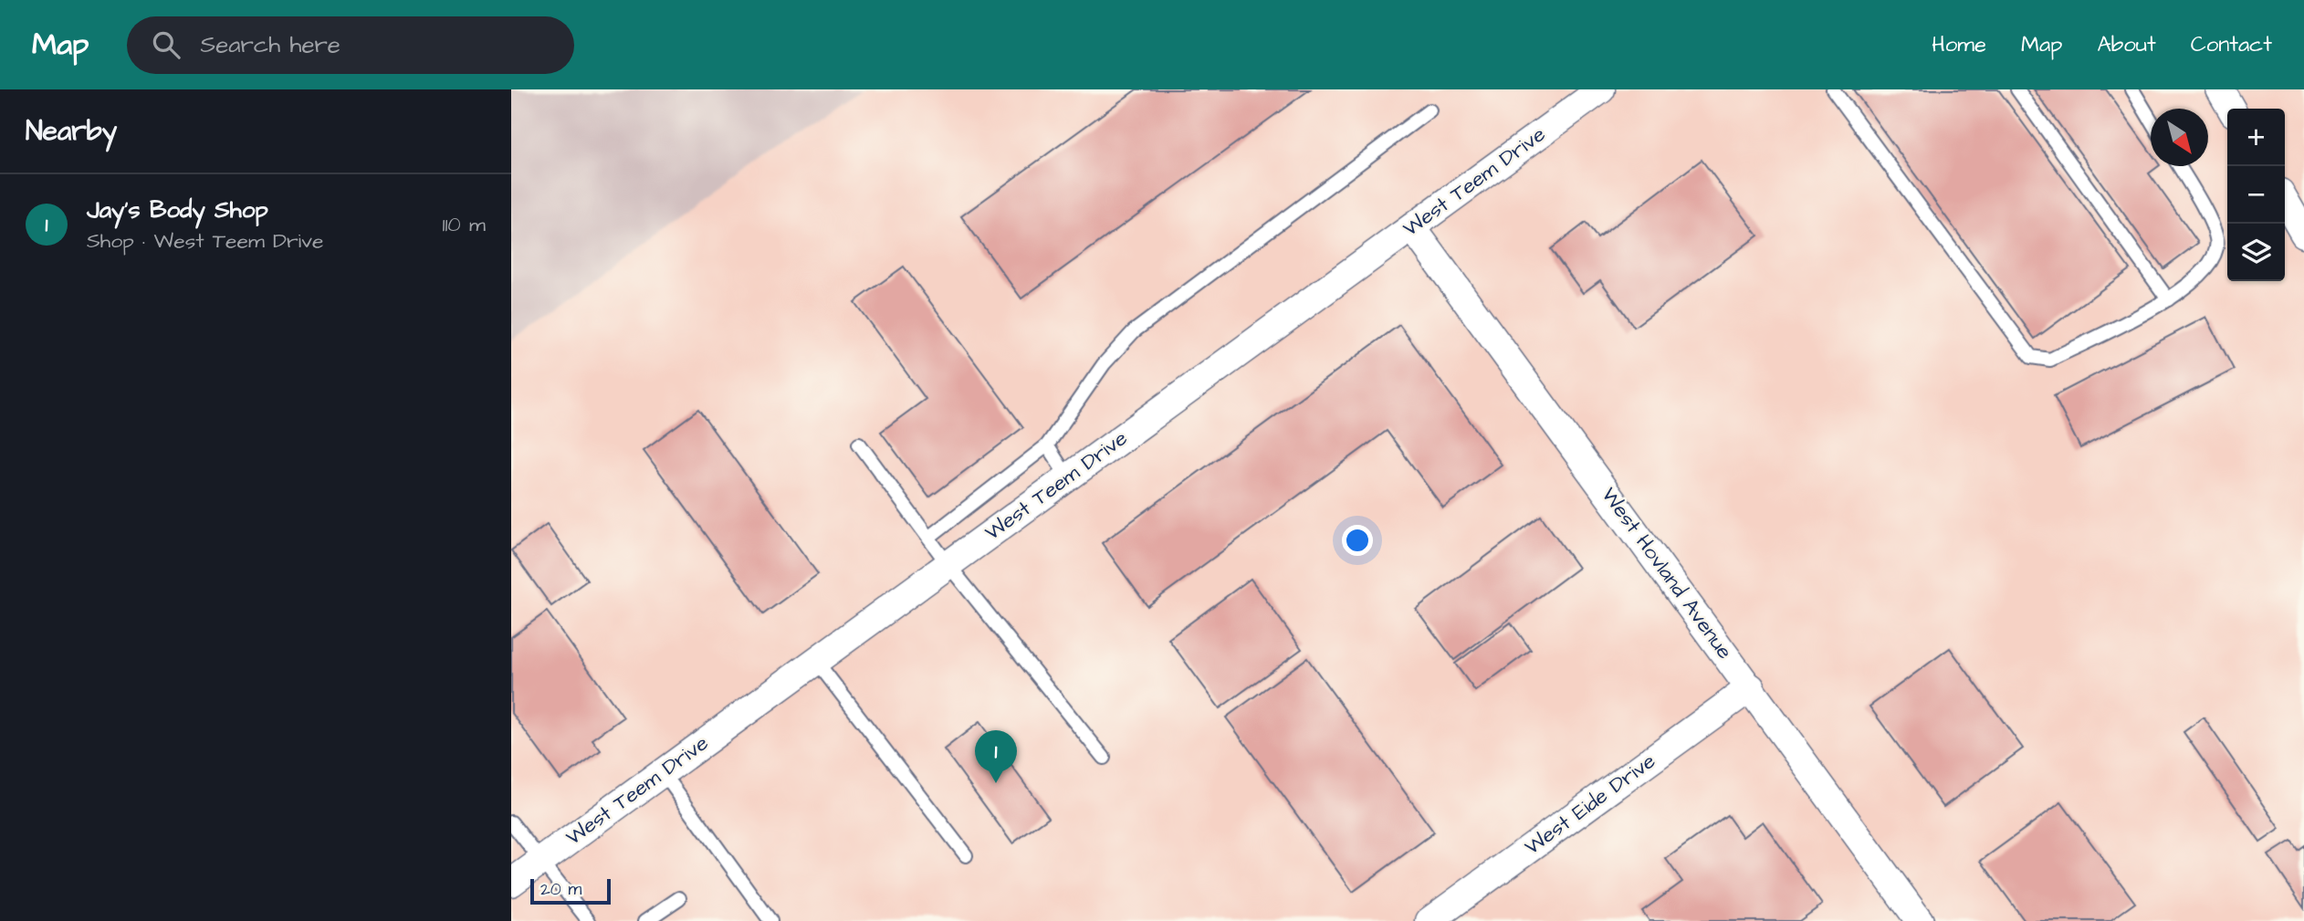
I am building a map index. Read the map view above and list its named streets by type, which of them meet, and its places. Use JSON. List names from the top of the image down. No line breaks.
{"streets":{"street":["West Teem Drive","West Hovland Avenue","West Eide Drive"]},"crossings":[["West Teem Drive","West Hovland Avenue"],["West Hovland Avenue","West Eide Drive"]],"scale_bar":"20 m","north":"bottom right","page":{"header":"Map","search":"Search here","nav":["Home","Map","About","Contact"],"heading":"Nearby","map_buttons":["+","−"],"list":[{"mark":"1","name":"Jay's Body Shop","note":"Shop · West Teem Drive","value":"110 m"}],"pins":"1","scale":"20 m"}}
